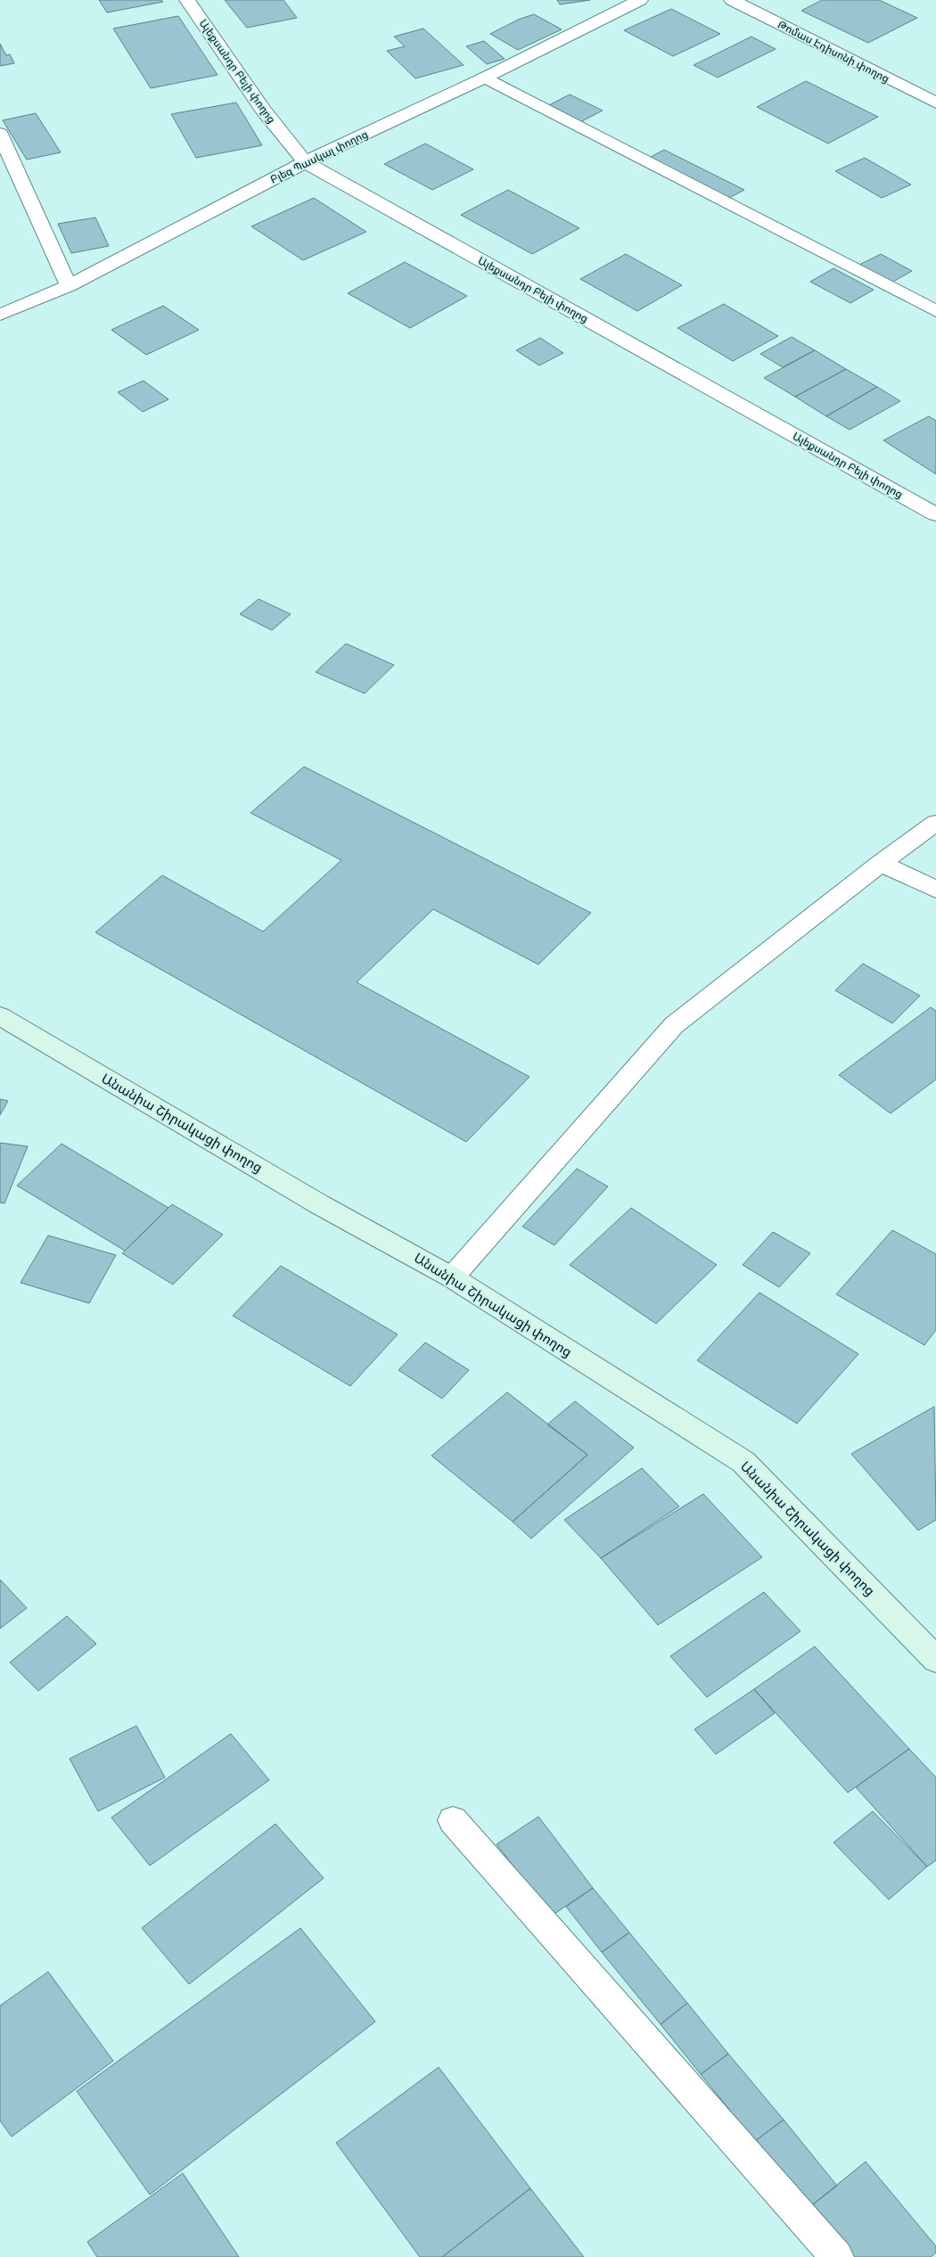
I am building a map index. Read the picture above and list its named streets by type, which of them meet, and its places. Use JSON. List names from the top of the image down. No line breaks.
{"streets":{"main road":["Անանիա Շիրակացի փողոց"],"street":["Թոմաս Էդիսոնի փողոց","Ալեքսանդր Բելի փողոց","Բլեզ Պասկալ փողոց"]},"crossings":[["Ալեքսանդր Բելի փողոց","Բլեզ Պասկալ փողոց"]]}
